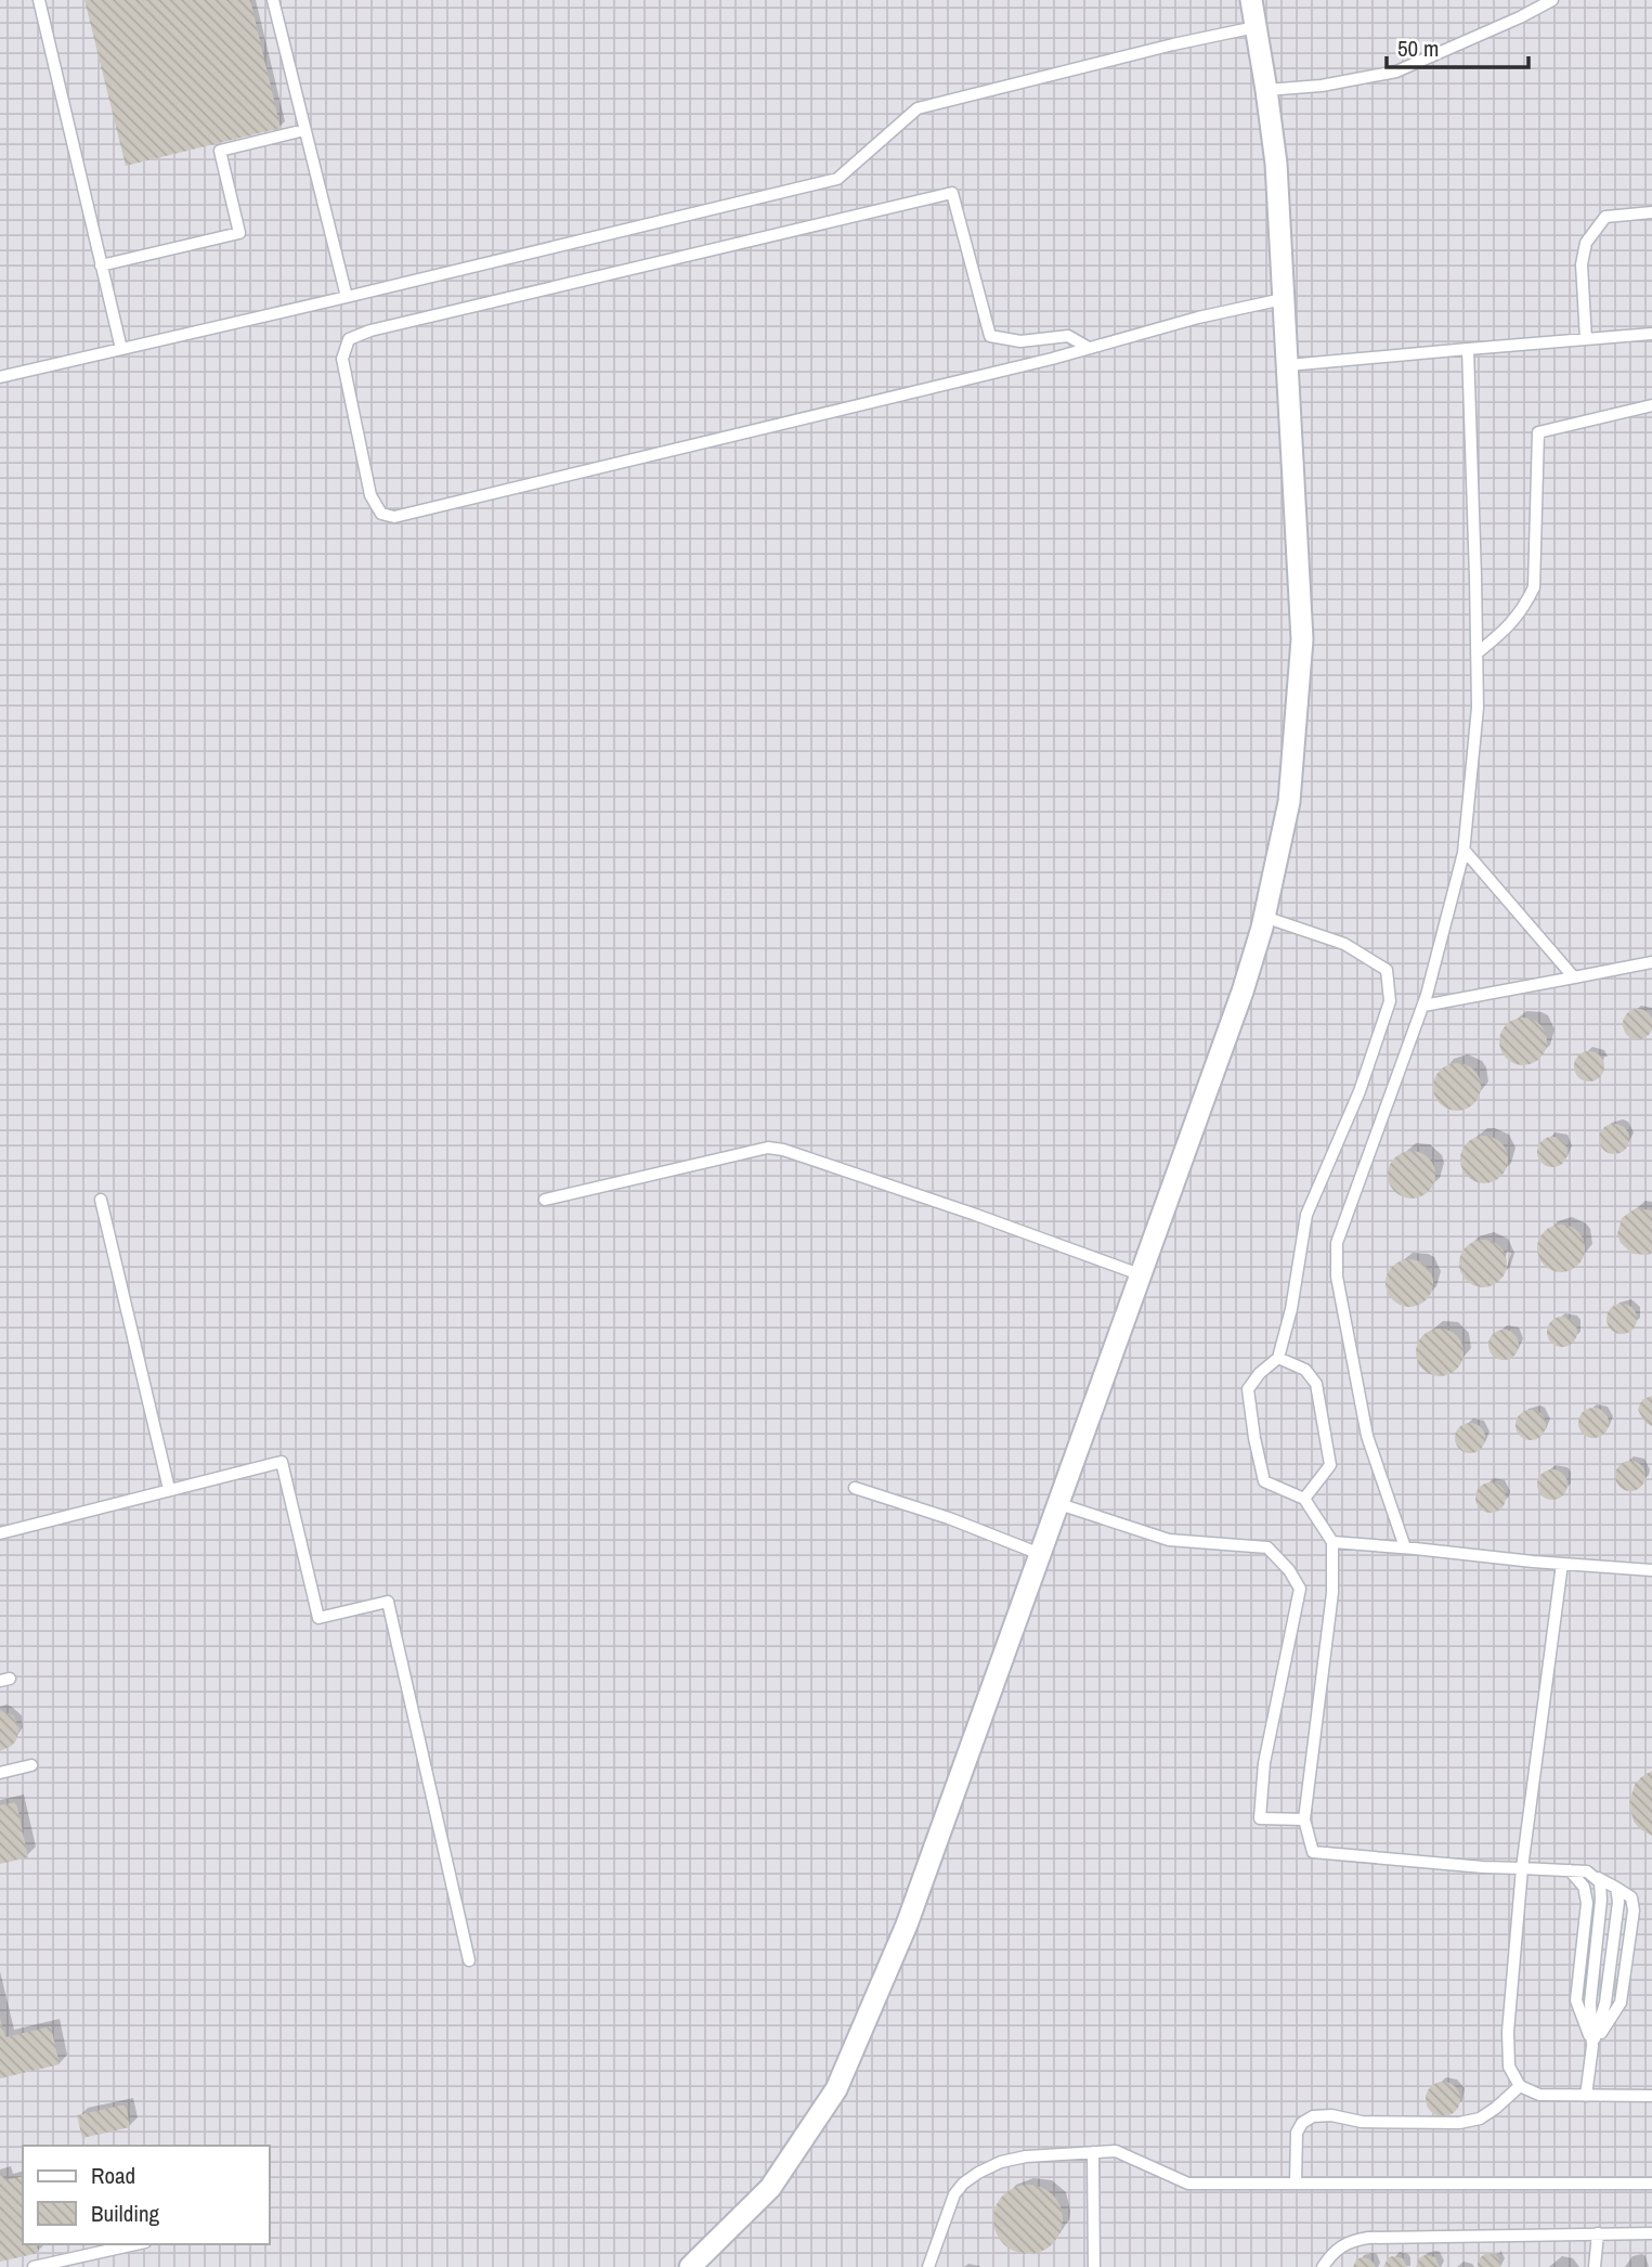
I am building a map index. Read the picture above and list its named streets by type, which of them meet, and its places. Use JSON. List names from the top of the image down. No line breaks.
{"legend":["Road","Building"],"scale_bar":"50 m"}
